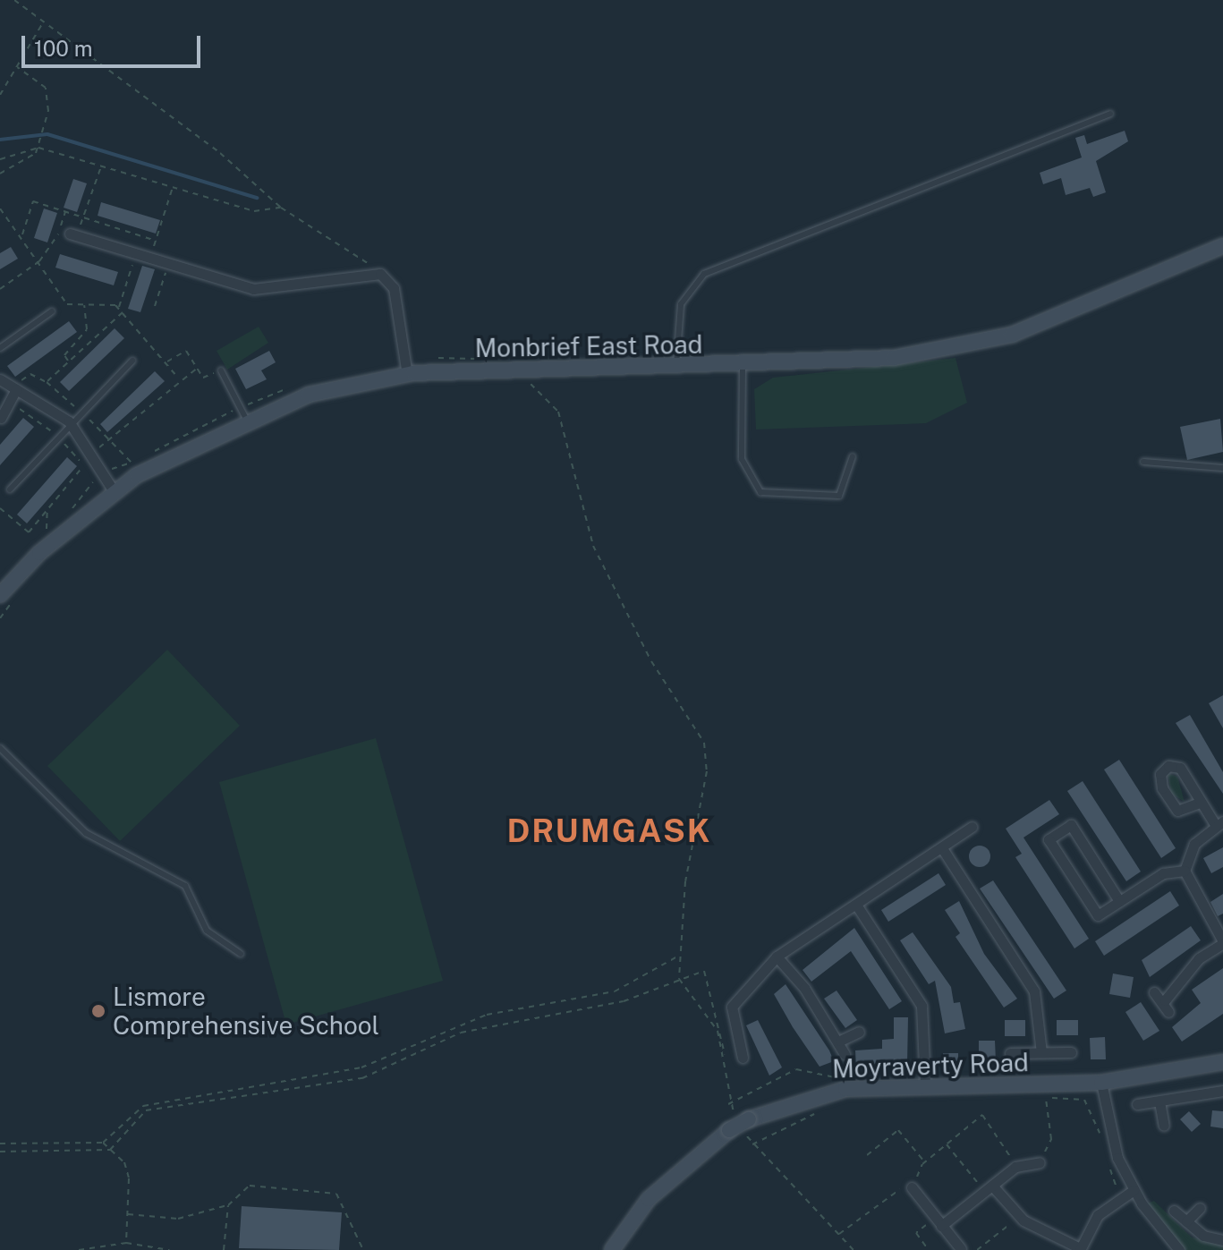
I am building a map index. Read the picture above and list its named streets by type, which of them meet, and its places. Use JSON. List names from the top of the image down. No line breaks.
{"streets":{"street":["Monbrief East Road","Moyraverty Road"]},"districts":["DRUMGASK"],"places":["Lismore Comprehensive School"],"scale_bar":"100 m"}
